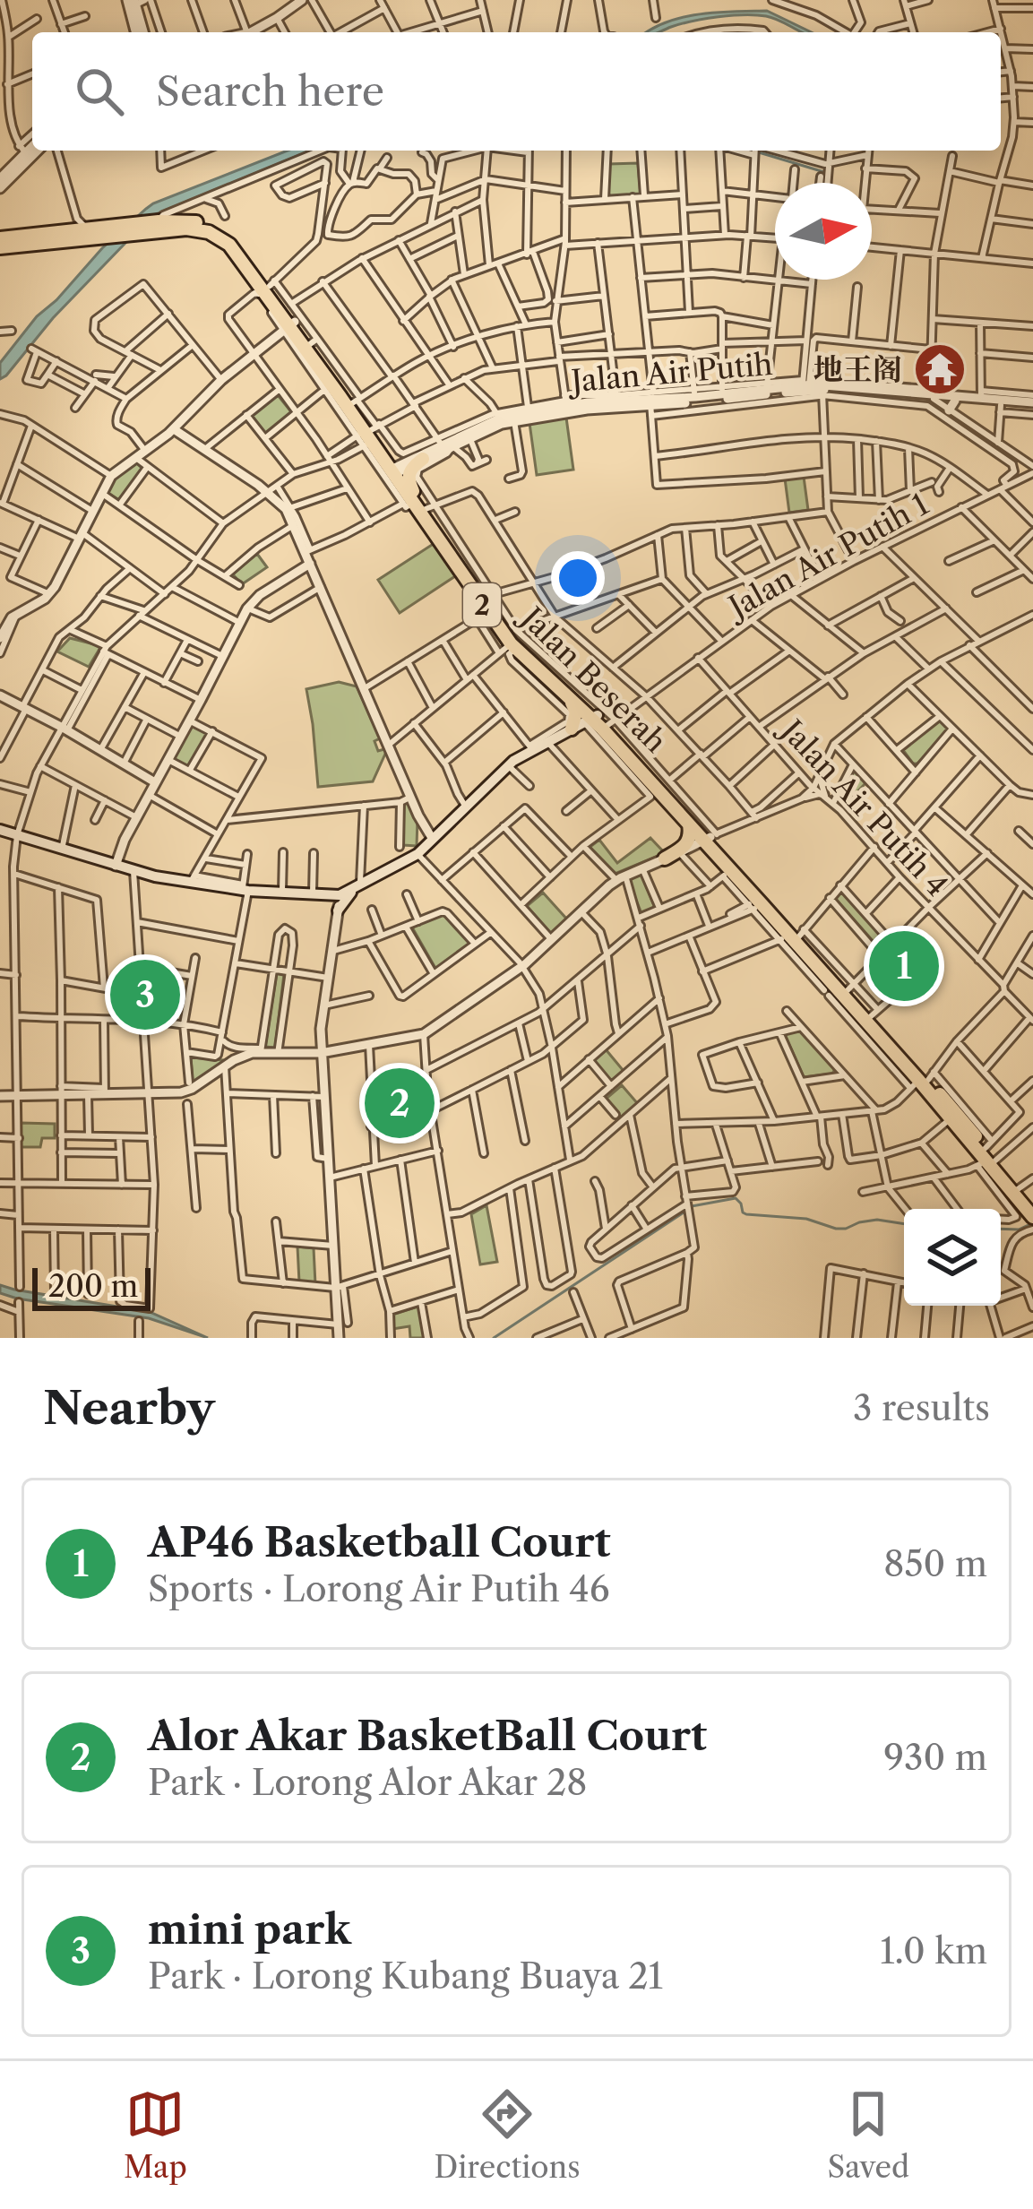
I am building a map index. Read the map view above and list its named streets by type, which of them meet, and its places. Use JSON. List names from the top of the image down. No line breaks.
{"streets":{"highway":["2","Jalan Beserah"],"street":["Jalan Air Putih","Jalan Air Putih 1","Jalan Air Putih 4"]},"crossings":[["Jalan Air Putih","Jalan Beserah"],["Jalan Air Putih 1","Jalan Beserah"],["Jalan Air Putih 1","Jalan Air Putih 4"]],"places":{"temple":["地王阁"]},"scale_bar":"200 m","north":"right","page":{"search":"Search here","pins":["1","3","2"],"scale":"200 m","heading":["Nearby","3 results"],"list":[{"mark":"1","name":"AP46 Basketball Court","note":"Sports · Lorong Air Putih 46","value":"850 m"},{"mark":"2","name":"Alor Akar BasketBall Court","note":"Park · Lorong Alor Akar 28","value":"930 m"},{"mark":"3","name":"mini park","note":"Park · Lorong Kubang Buaya 21","value":"1.0 km"}],"nav":["Map","Directions","Saved"]}}
